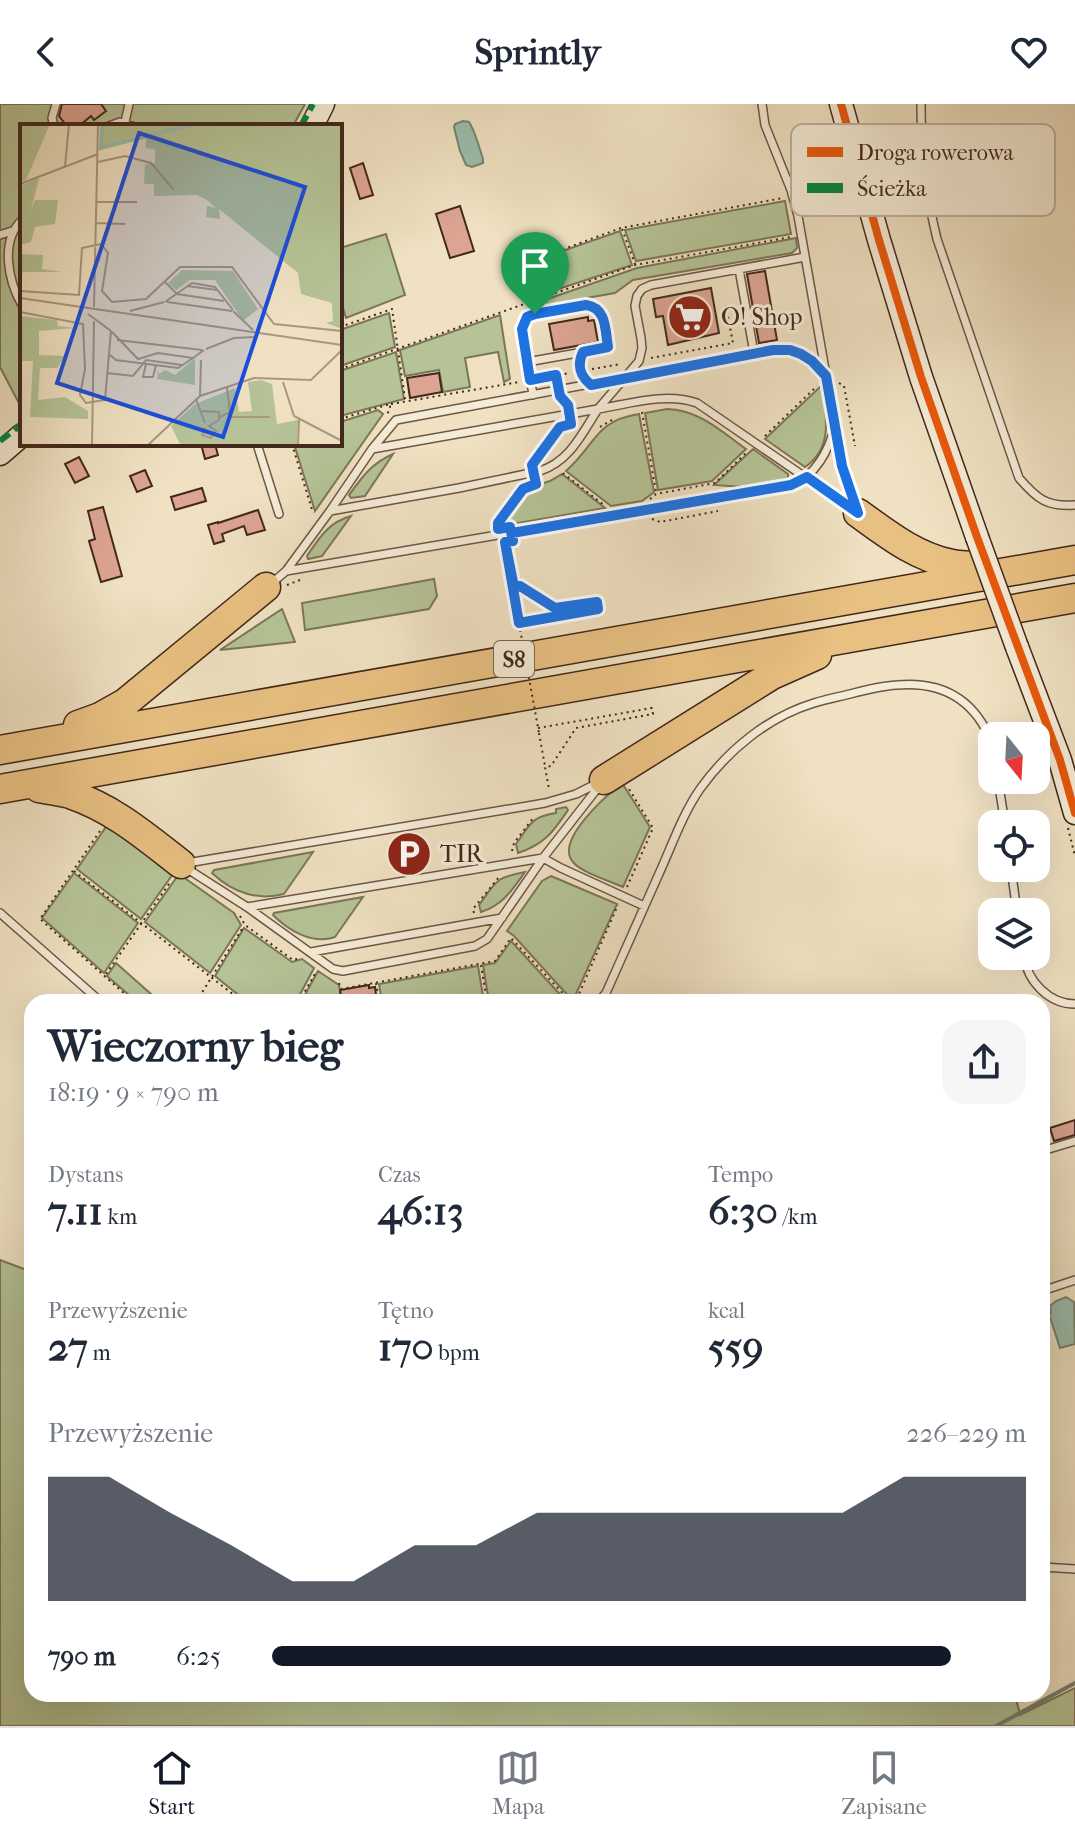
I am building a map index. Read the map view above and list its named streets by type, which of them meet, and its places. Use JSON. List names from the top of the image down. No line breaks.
{"streets":{"highway":["S8"]},"places":{"supermarket":["O! Shop"],"parking":["TIR"]},"legend":["Droga rowerowa","Ścieżka"],"north":"bottom","page":{"header":"Sprintly","heading":["Wieczorny bieg","18:19 · 9 × 790 m"],"stats":[["Dystans","7.11 km"],["Czas","46:13"],["Tempo","6:30 /km"],["Przewyższenie","27 m"],["Tętno","170 bpm"],["kcal","559"]],"chart":["Przewyższenie","226–229 m"],"list":[{"name":"790 m","note":"6:25"}],"tabs":["Start","Mapa","Zapisane"]}}
